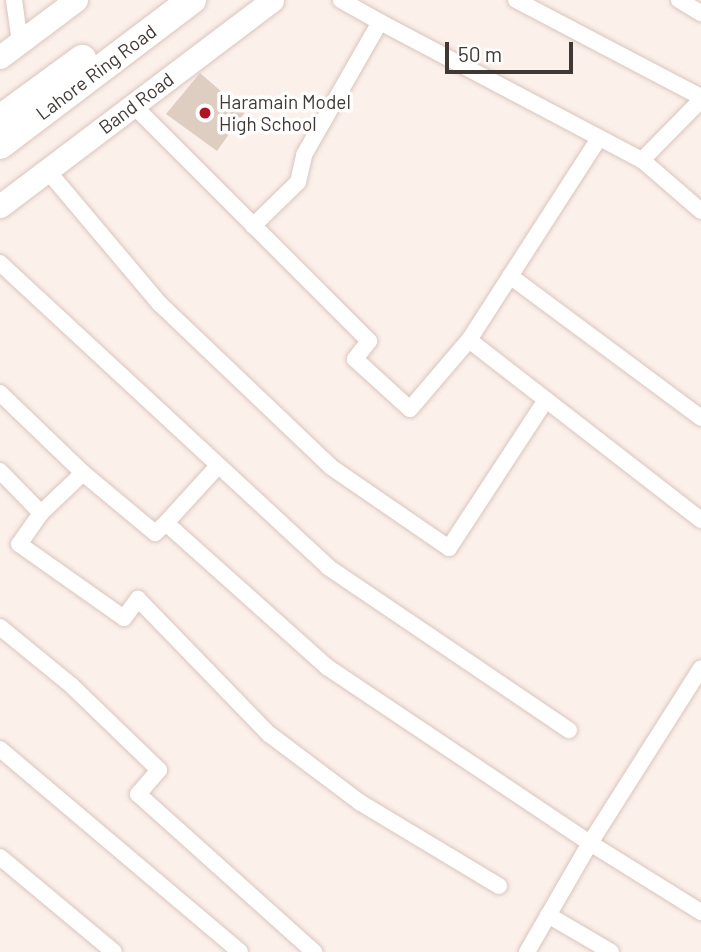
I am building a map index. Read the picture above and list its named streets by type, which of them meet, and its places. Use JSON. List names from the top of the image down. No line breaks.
{"streets":{"highway":["Lahore Ring Road"],"main road":["Band Road"]},"places":["Haramain Model High School"],"scale_bar":"50 m"}
